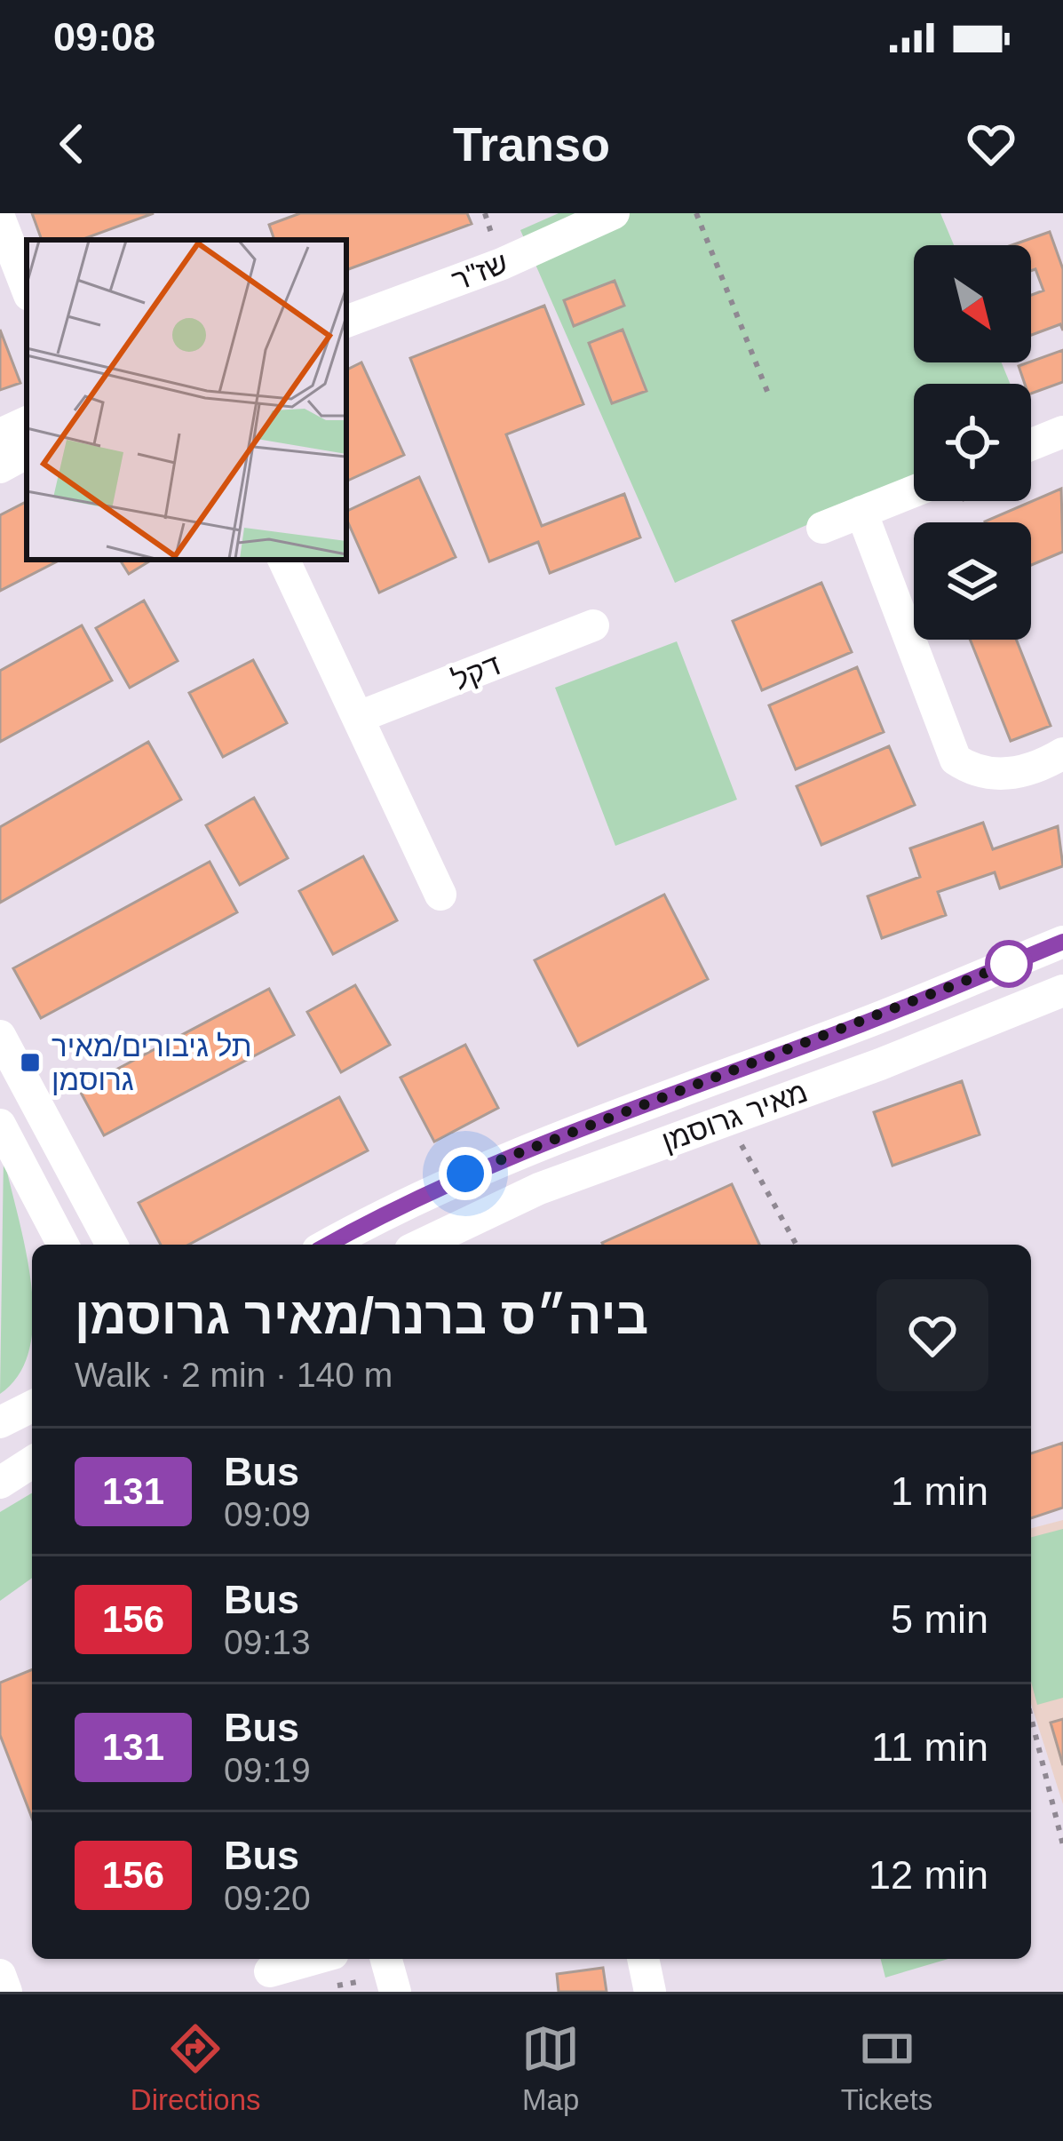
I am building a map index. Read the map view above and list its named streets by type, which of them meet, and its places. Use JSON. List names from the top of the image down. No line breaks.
{"streets":{"street":["שז\"ר","דקל","מאיר גרוסמן"]},"places":{"transit":["תל גיבורים/מאיר גרוסמן"]},"lines":["bus line 131"],"north":"bottom right","page":{"status":"09:08","header":"Transo","heading":["ביה״ס ברנר/מאיר גרוסמן","Walk · 2 min · 140 m"],"list":[{"mark":"131","name":"Bus","note":"09:09","value":"1 min"},{"mark":"156","name":"Bus","note":"09:13","value":"5 min"},{"mark":"131","name":"Bus","note":"09:19","value":"11 min"},{"mark":"156","name":"Bus","note":"09:20","value":"12 min"}],"tabs":["Directions","Map","Tickets"]}}
